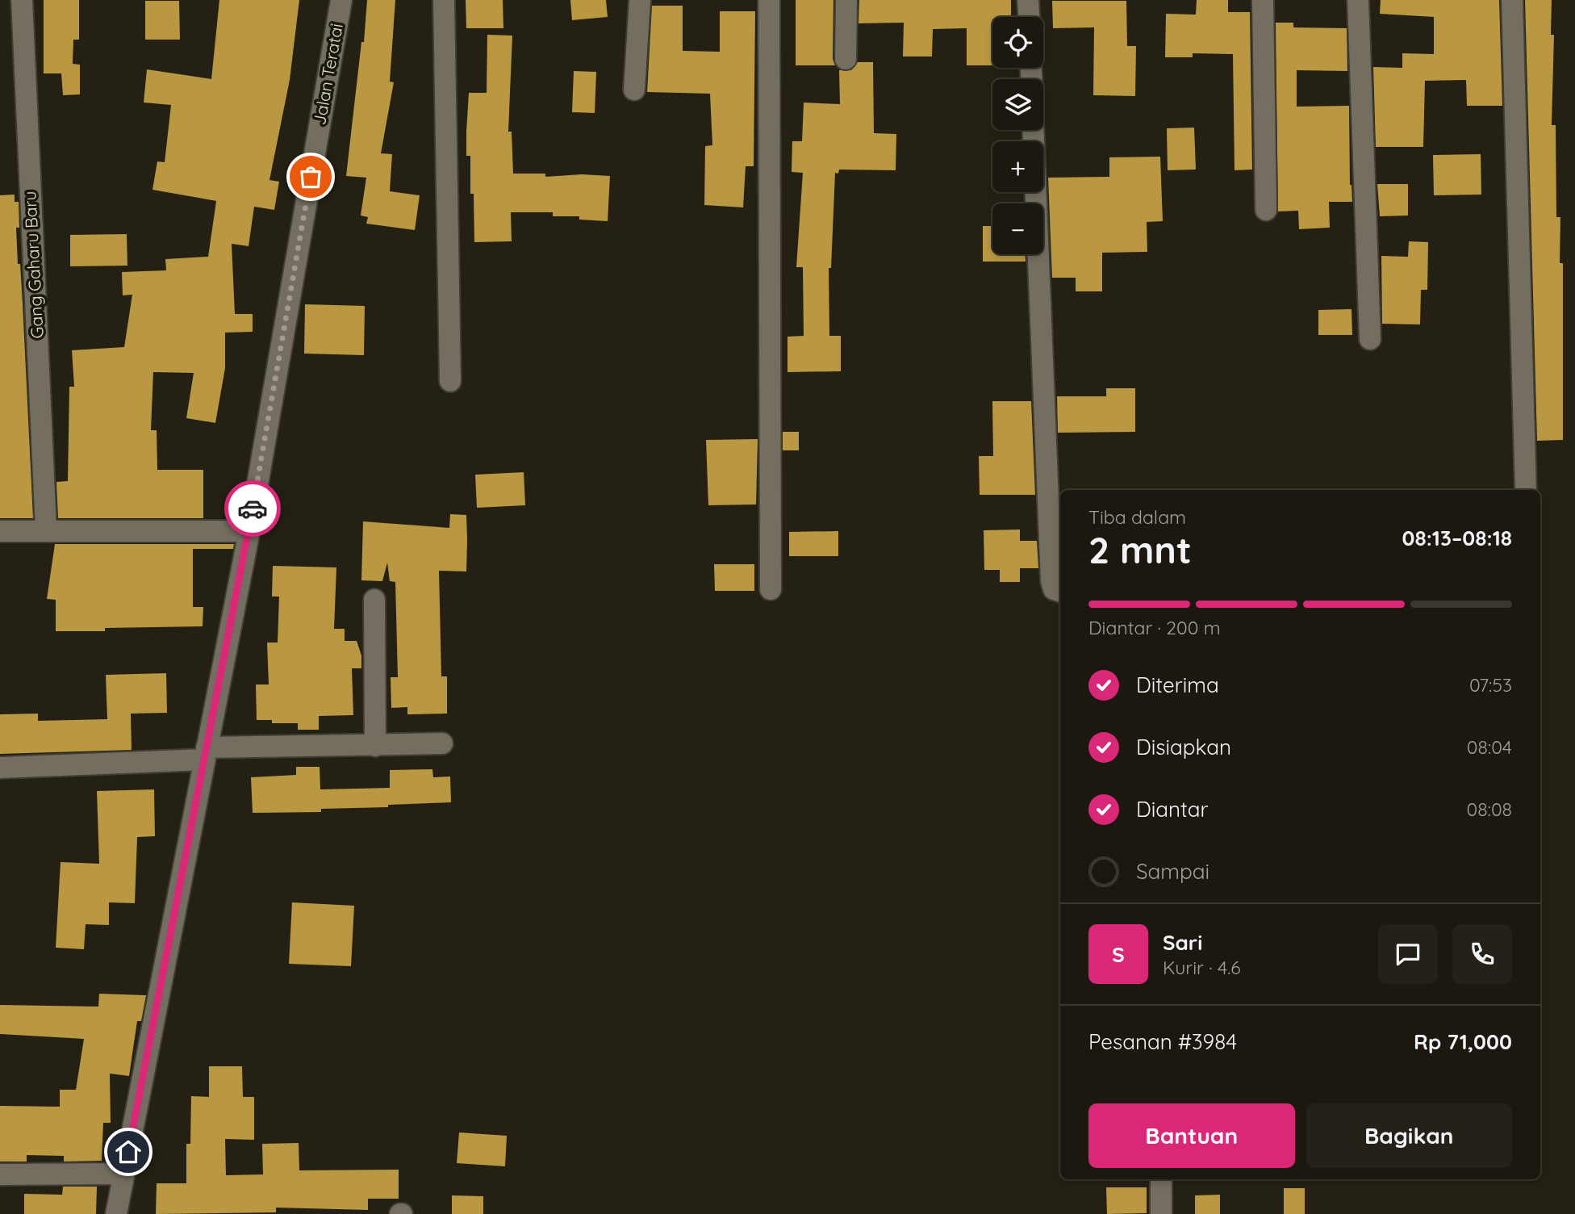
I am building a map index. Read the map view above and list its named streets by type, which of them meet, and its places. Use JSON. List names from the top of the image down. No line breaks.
{"streets":{"street":["Jalan Teratai","Gang Gaharu Baru"]},"page":{"map_buttons":["+","−"],"heading":["2 mnt","Tiba dalam","08:13–08:18"],"panel":["Sari","Kurir · 4.6","Pesanan #3984","Rp 71,000"],"bar":"Diantar · 200 m","list":[["Diterima","07:53"],["Disiapkan","08:04"],["Diantar","08:08"],"Sampai"],"round":"S","buttons":["Bantuan","Bagikan"]}}
